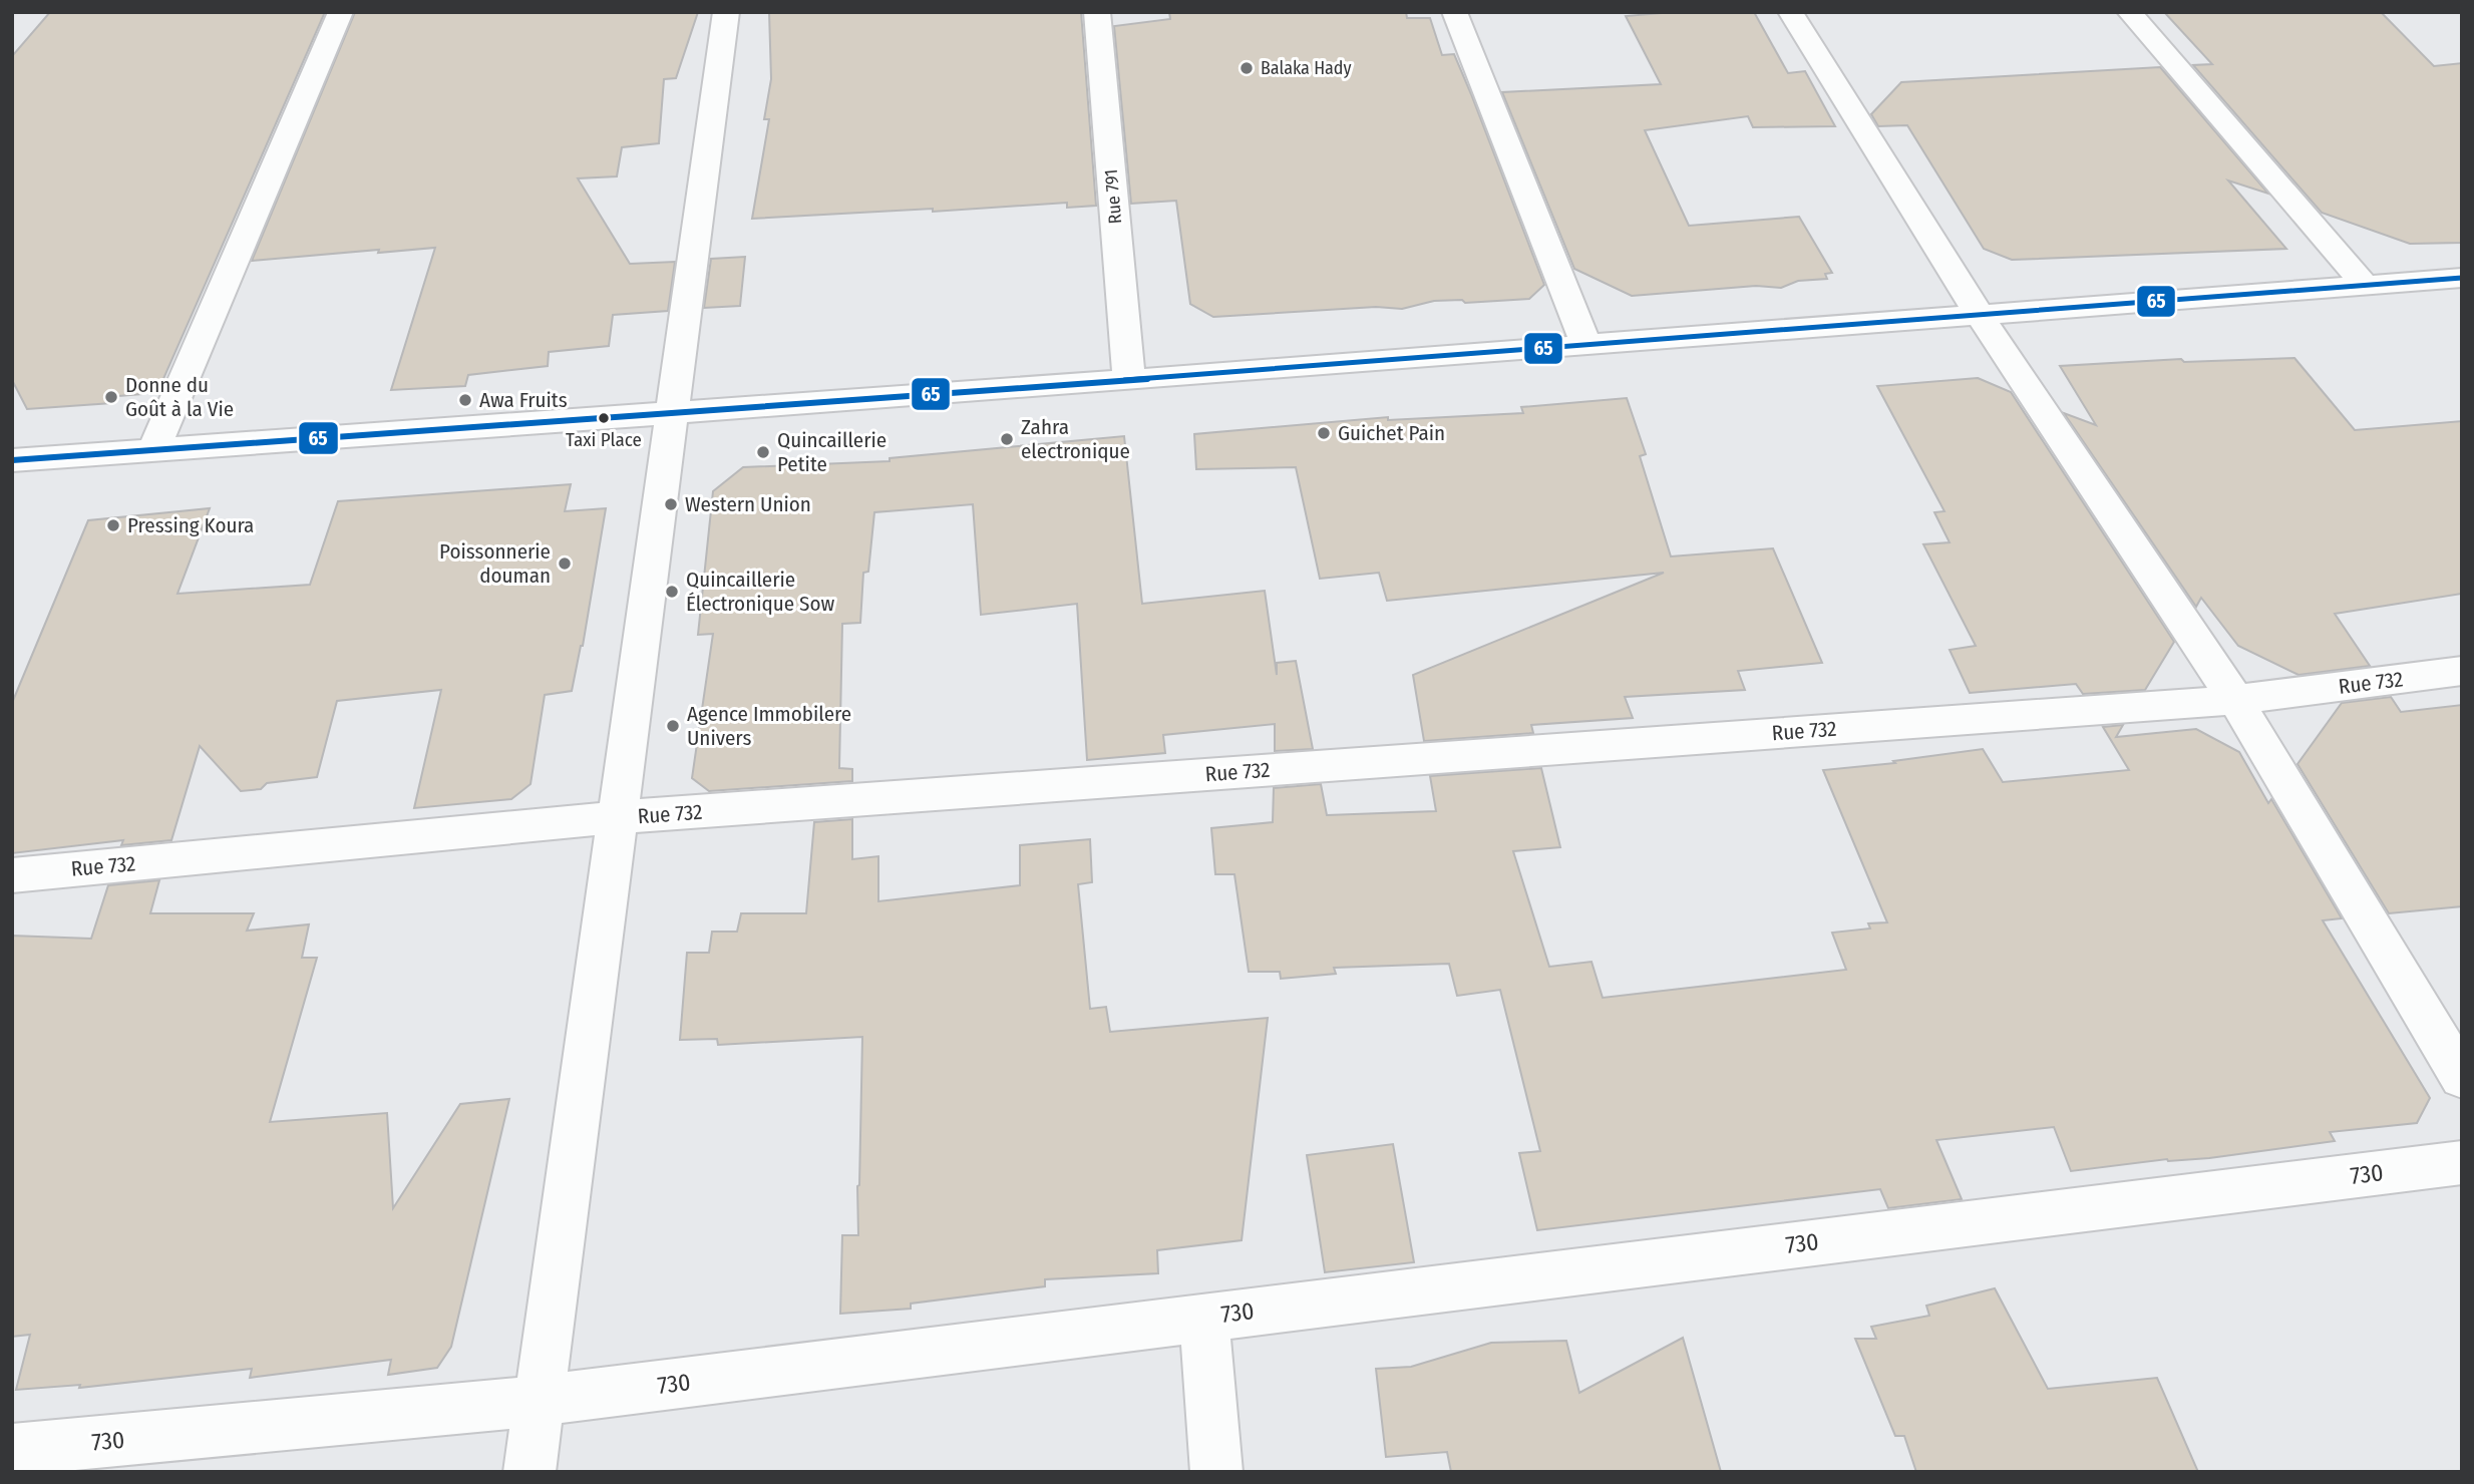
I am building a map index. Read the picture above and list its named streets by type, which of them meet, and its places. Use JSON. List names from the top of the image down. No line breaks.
{"streets":{"street":["Rue 791","Rue 732","730"]},"places":["Balaka Hady","Donne du Goût à la Vie","Awa Fruits","Taxi Place","Guichet Pain","Zahra electronique","Quincaillerie Petite","Western Union","Pressing Koura","Poissonnerie douman","Quincaillerie Électronique Sow","Agence Immobilere Univers"],"lines":["transit line 65"]}
